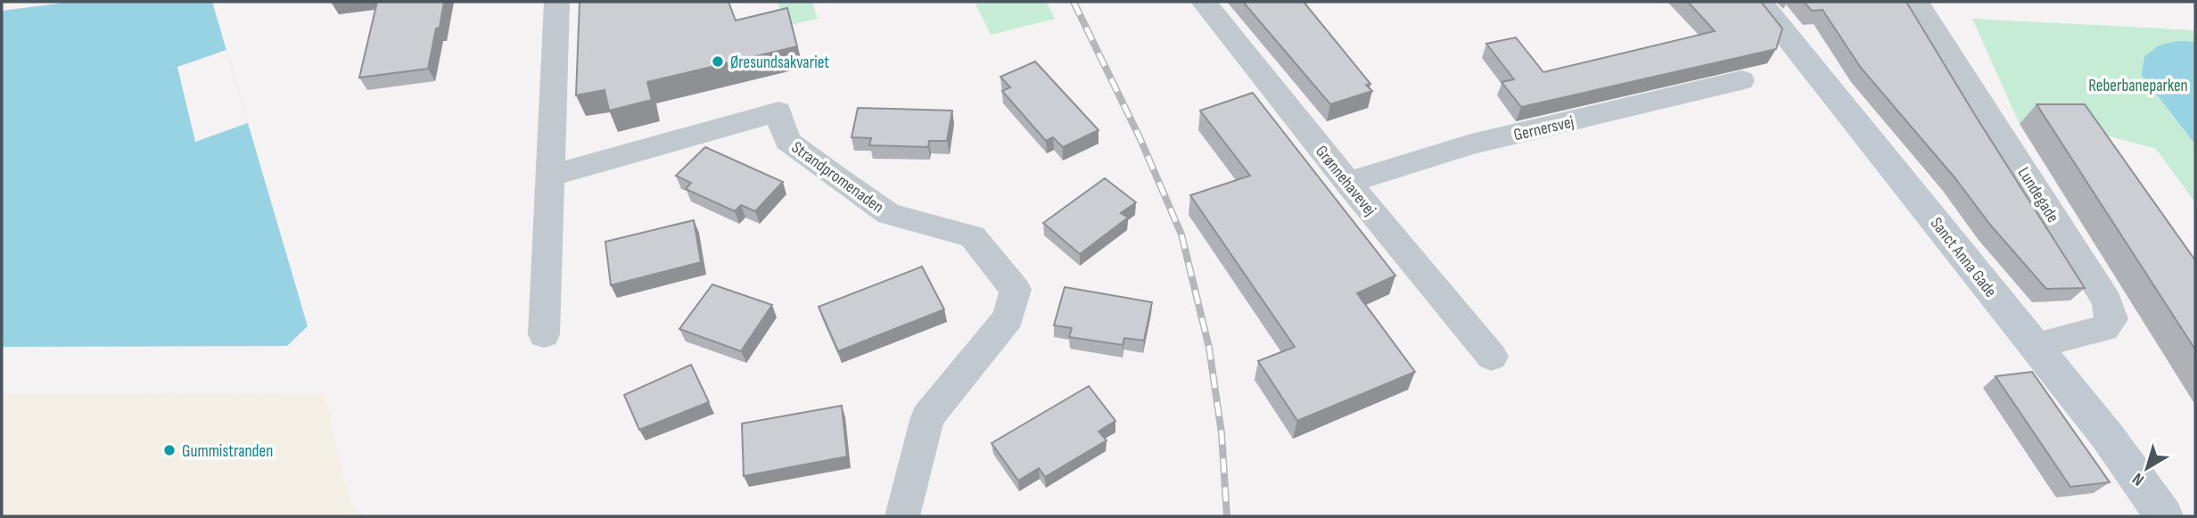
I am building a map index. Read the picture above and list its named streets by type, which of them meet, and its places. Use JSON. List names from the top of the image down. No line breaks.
{"streets":{"main road":["Sanct Anna Gade"],"street":["Gernersvej","Strandpromenaden","Grønnehavevej","Lundegade"]},"crossings":[["Gernersvej","Grønnehavevej"],["Lundegade","Sanct Anna Gade"]],"parks":["Reberbaneparken"],"places":["Øresundsakvariet","Gummistranden"],"north":"bottom left"}
